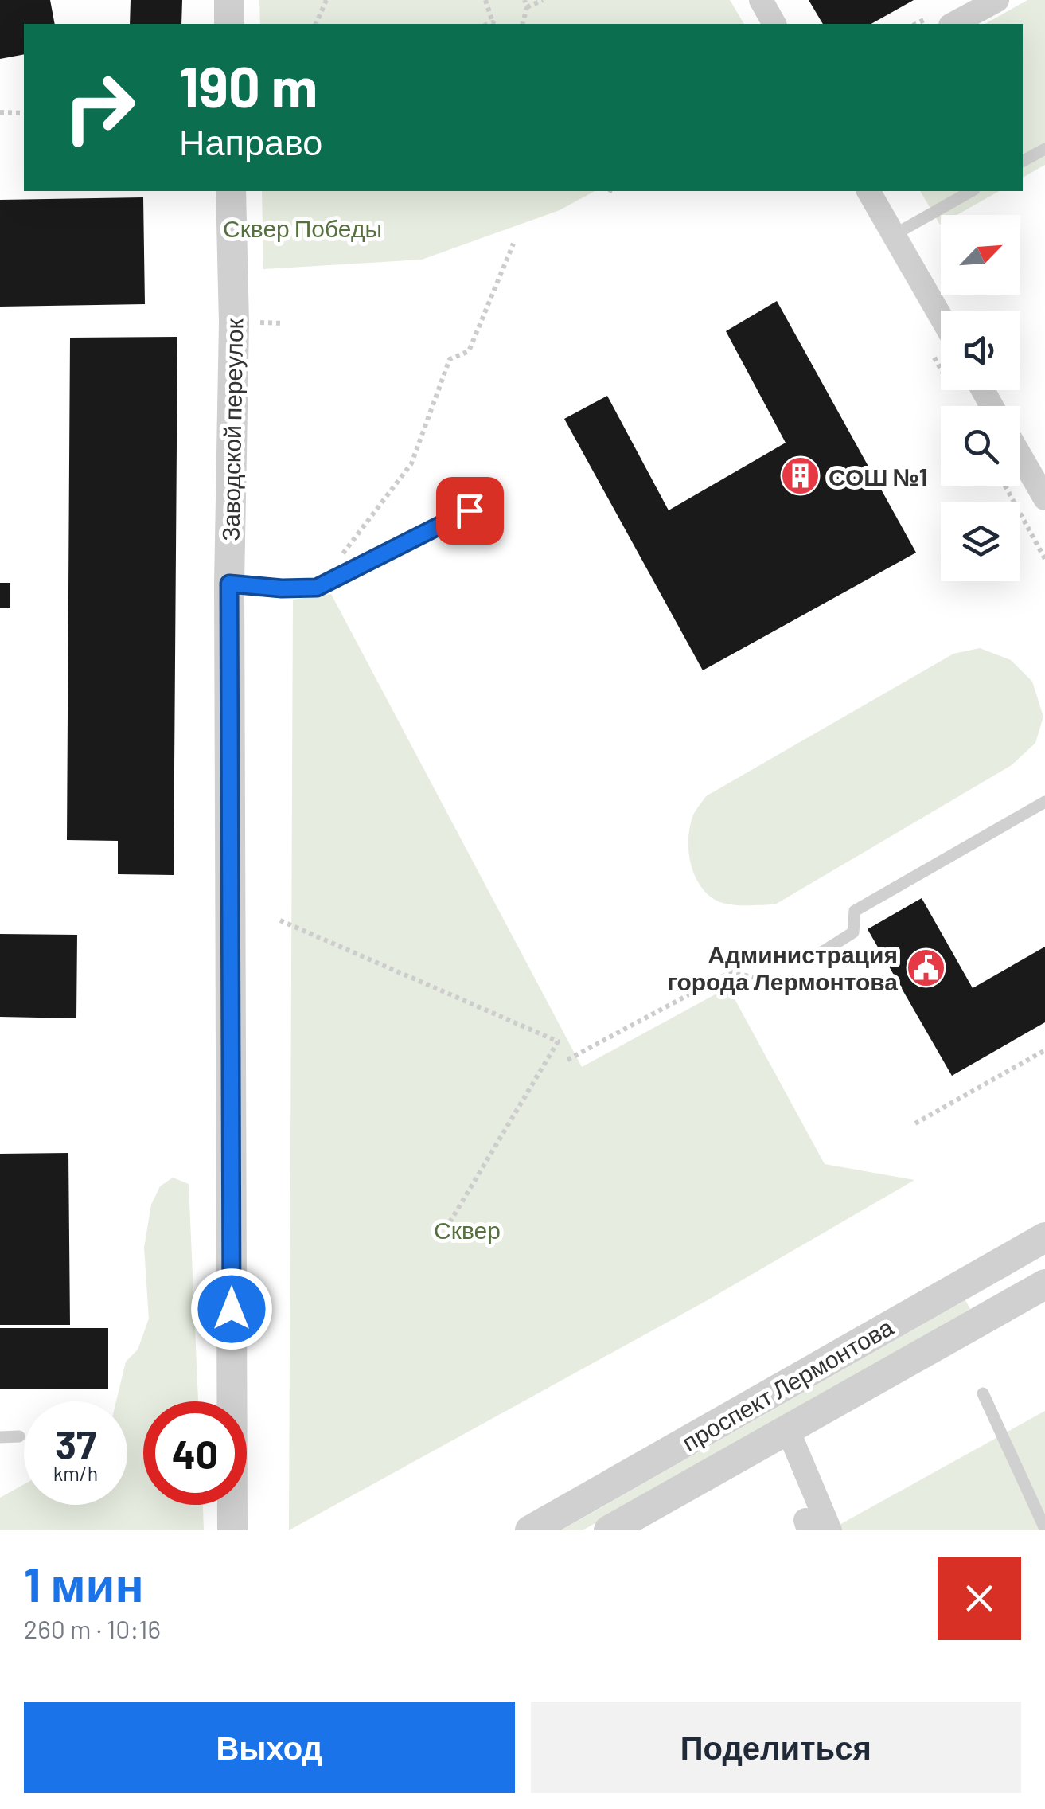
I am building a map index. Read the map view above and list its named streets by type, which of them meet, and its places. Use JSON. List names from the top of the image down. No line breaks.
{"streets":{"street":["Заводской переулок","проспект Лермонтова"]},"parks":["Сквер Победы","Сквер"],"places":{"building":["СОШ №1"],"public building":["Администрация города Лермонтова"]},"north":"top right","page":{"turn":["190 m","Направо"],"speed":"37 km/h","limit":"40","heading":["1 мин","260 m · 10:16"],"buttons":["Выход","Поделиться"]}}
